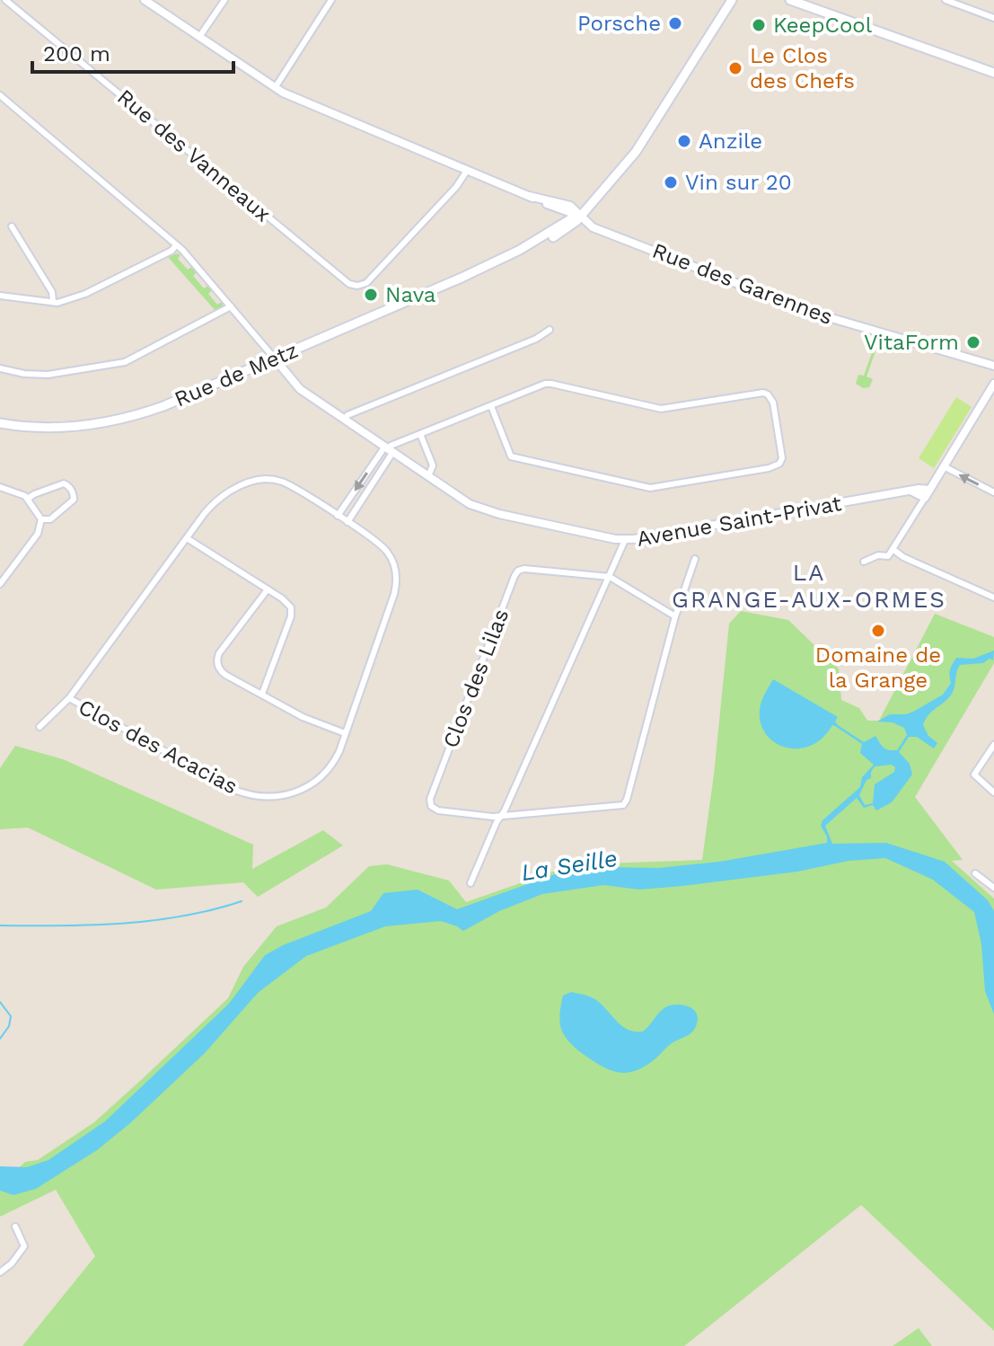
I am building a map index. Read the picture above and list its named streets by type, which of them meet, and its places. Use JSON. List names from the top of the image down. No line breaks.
{"streets":{"main road":["Rue de Metz"],"street":["Rue des Vanneaux","Rue des Garennes","Avenue Saint-Privat","Clos des Lilas","Clos des Acacias"]},"crossings":[["Rue des Vanneaux","Rue des Garennes"],["Rue des Garennes","Rue de Metz"],["Rue de Metz","Avenue Saint-Privat"]],"districts":["LA GRANGE-AUX-ORMES"],"water":["La Seille"],"places":["Porsche","KeepCool","Le Clos des Chefs","Anzile","Vin sur 20","Nava","VitaForm","Domaine de la Grange"],"scale_bar":"200 m"}
